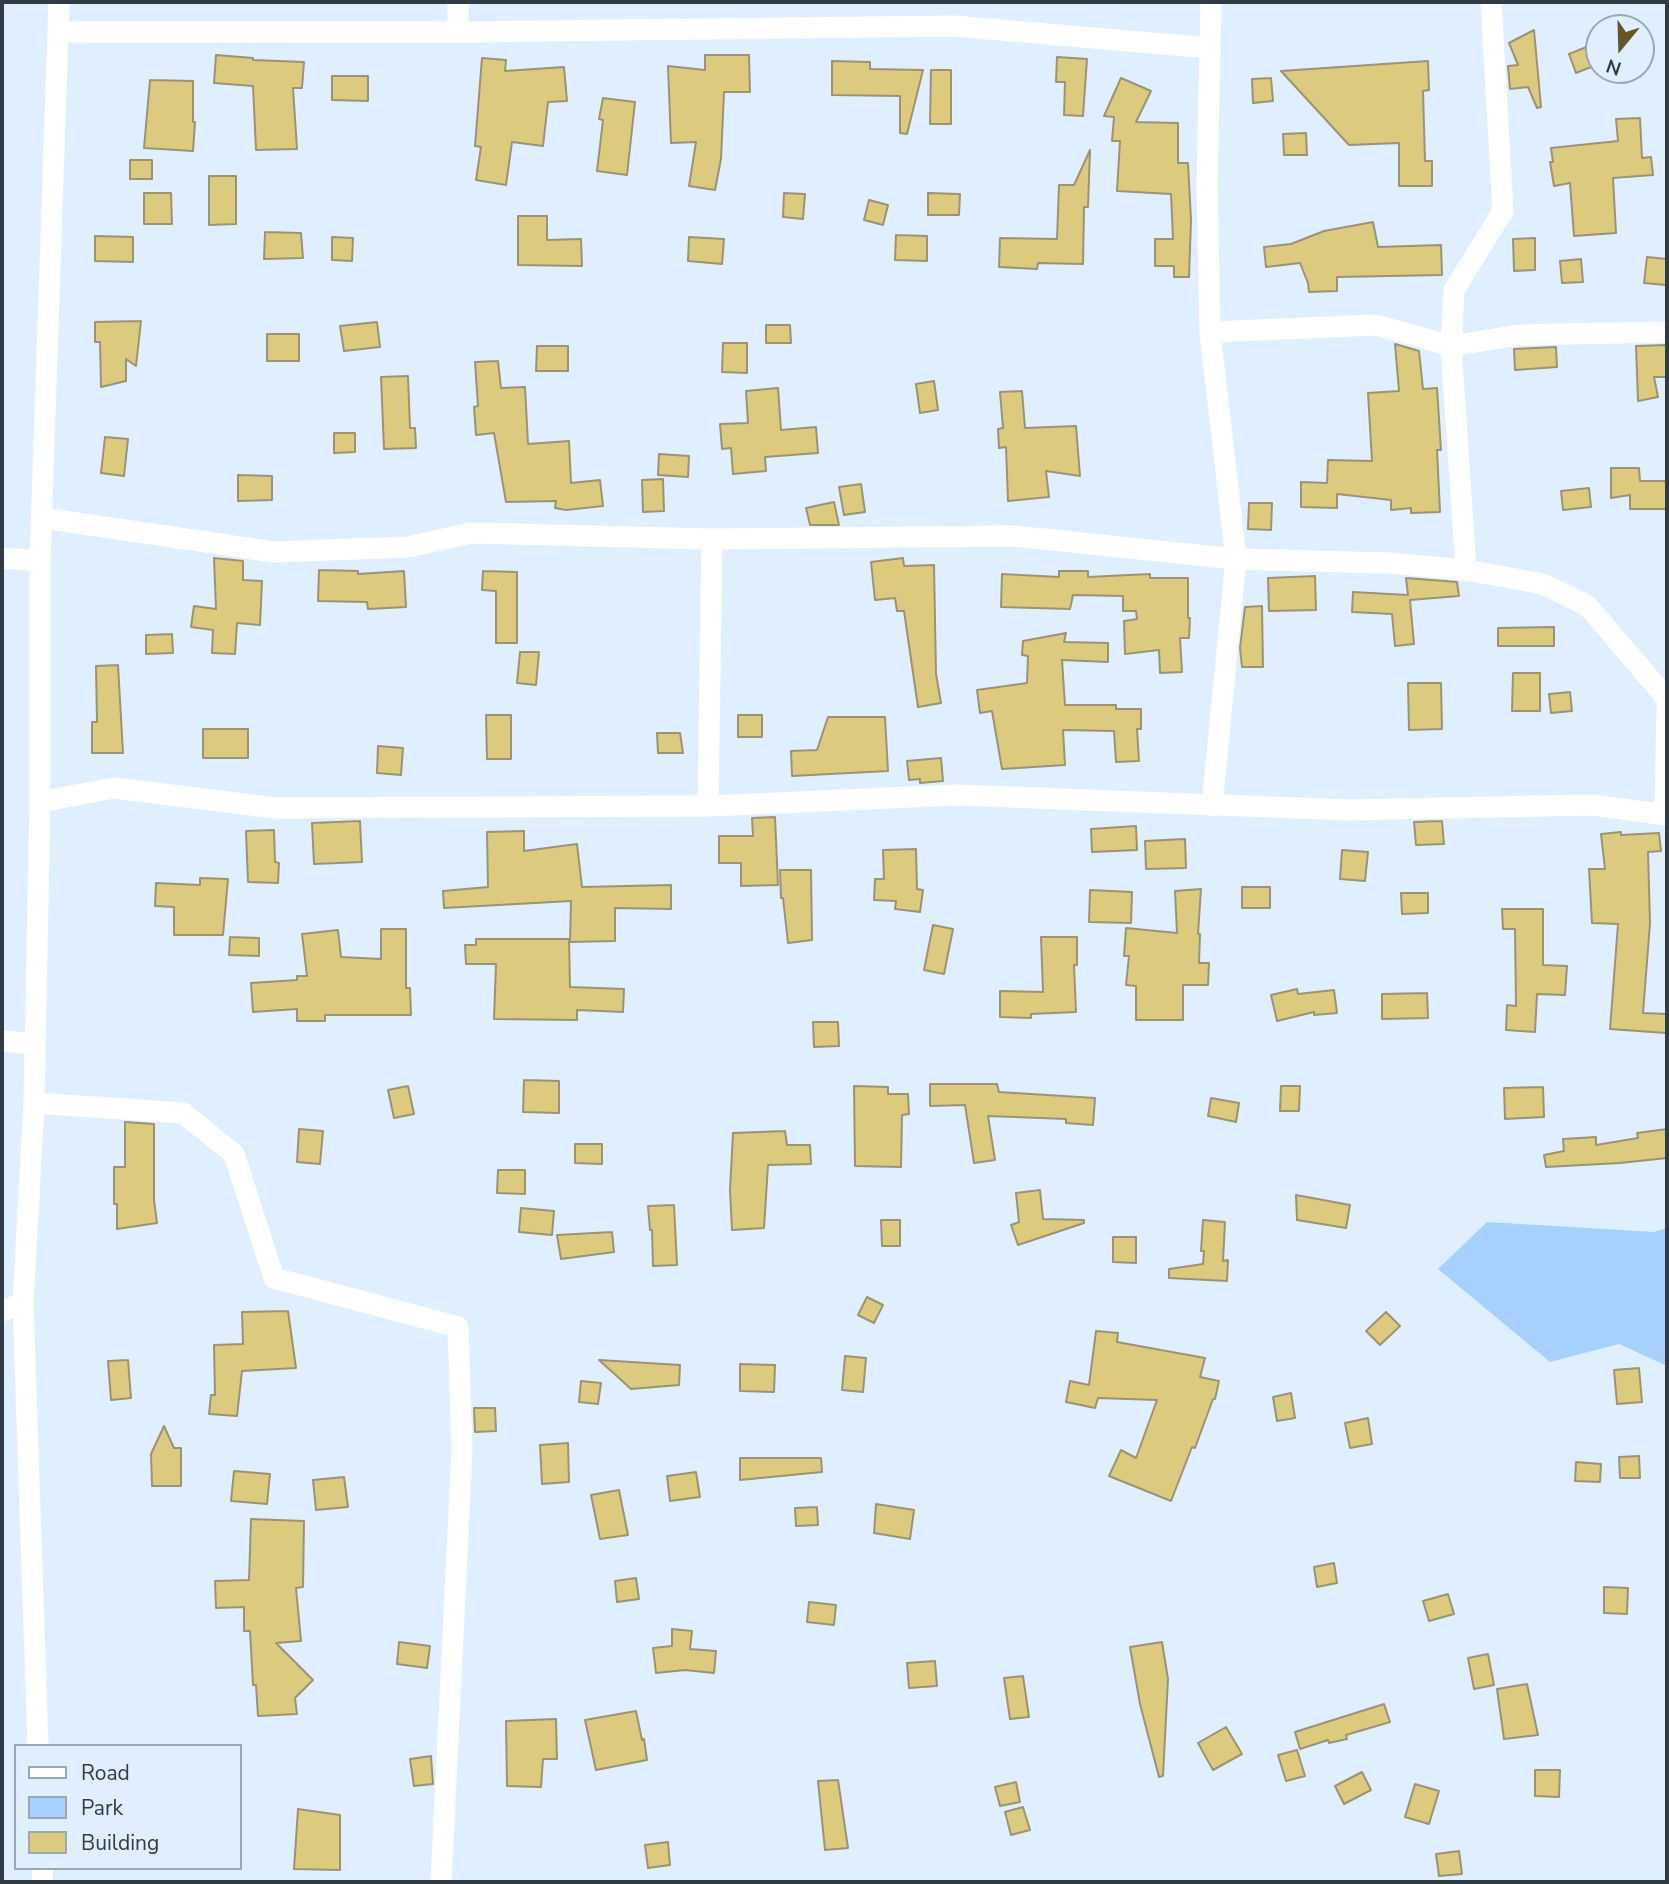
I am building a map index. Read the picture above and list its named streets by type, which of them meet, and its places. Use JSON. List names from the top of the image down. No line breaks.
{"legend":["Road","Park","Building"],"north":"bottom"}
